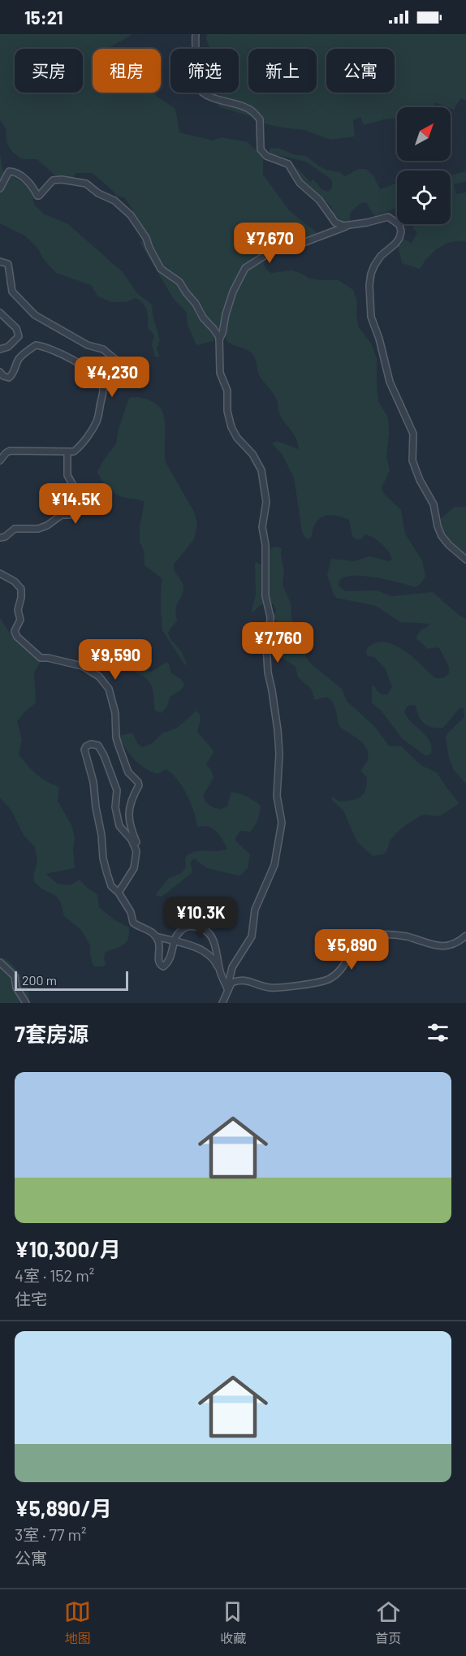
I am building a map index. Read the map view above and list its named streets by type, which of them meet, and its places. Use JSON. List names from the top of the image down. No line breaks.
{"scale_bar":"200 m","north":"top right","page":{"status":"15:21","chip":["买房","租房","筛选","新上","公寓"],"price":["¥7,670","¥4,230","¥14.5K","¥7,760","¥9,590","¥10.3K","¥5,890"],"scale":"200 m","heading":"7套房源","list":[{"name":"¥10,300/月","note":"4室 · 152 m² · 住宅"},{"name":"¥5,890/月","note":"3室 · 77 m² · 公寓"}],"tabs":["地图","收藏","首页"]}}
